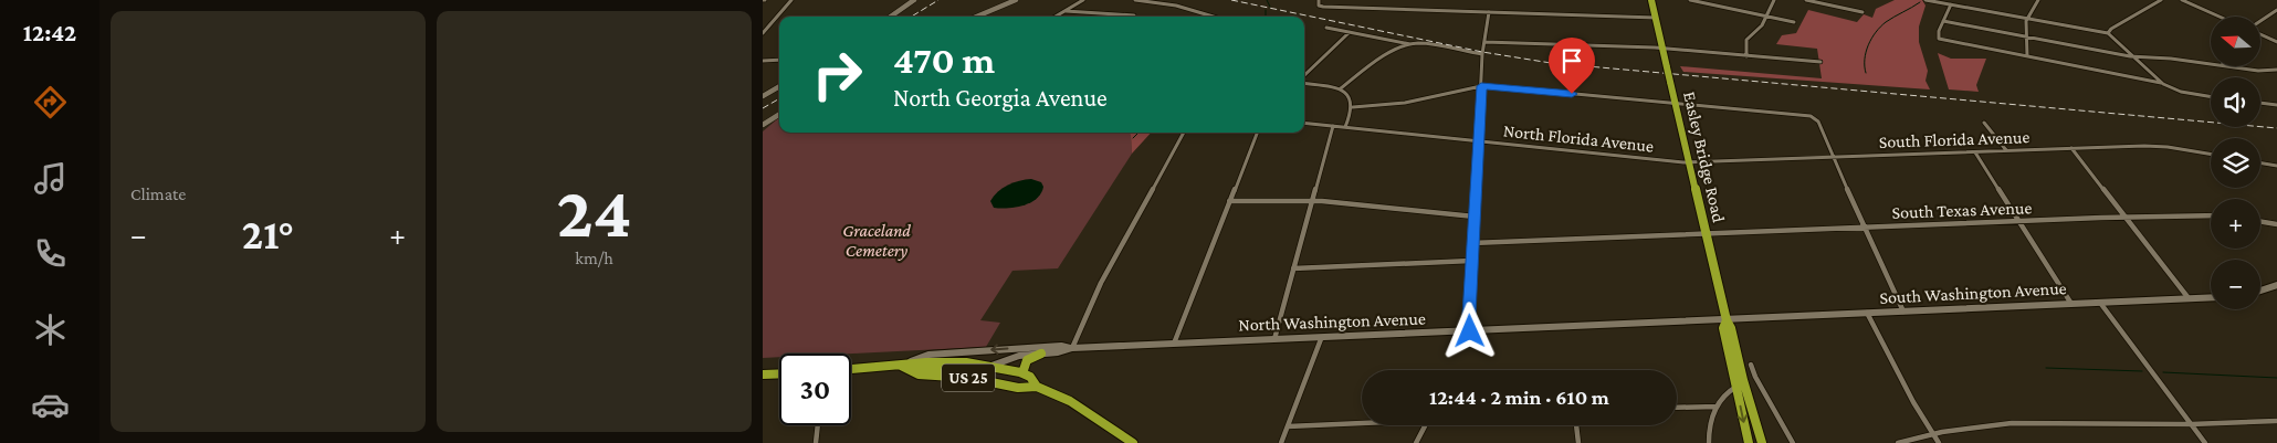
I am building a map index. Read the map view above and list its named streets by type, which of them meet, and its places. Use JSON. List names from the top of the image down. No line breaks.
{"streets":{"highway":["Easley Bridge Road","US 25"],"main road":["South Washington Avenue","North Washington Avenue"],"street":["North Florida Avenue","South Florida Avenue","South Texas Avenue"]},"crossings":[["North Florida Avenue","South Florida Avenue"],["North Florida Avenue","Easley Bridge Road"],["South Florida Avenue","Easley Bridge Road"],["Easley Bridge Road","South Texas Avenue"],["Easley Bridge Road","South Washington Avenue"],["Easley Bridge Road","North Washington Avenue"],["South Washington Avenue","North Washington Avenue"],["North Washington Avenue","US 25"]],"parks":["Graceland Cemetery"],"north":"left","page":{"tabs":"12:42","tile":["Climate",["24","km/h"]],"map_buttons":["+","−"],"turn":["470 m","North Georgia Avenue"],"heat":["−","21°","+"],"limit":"30","trip":"12:44 · 2 min · 610 m"}}
